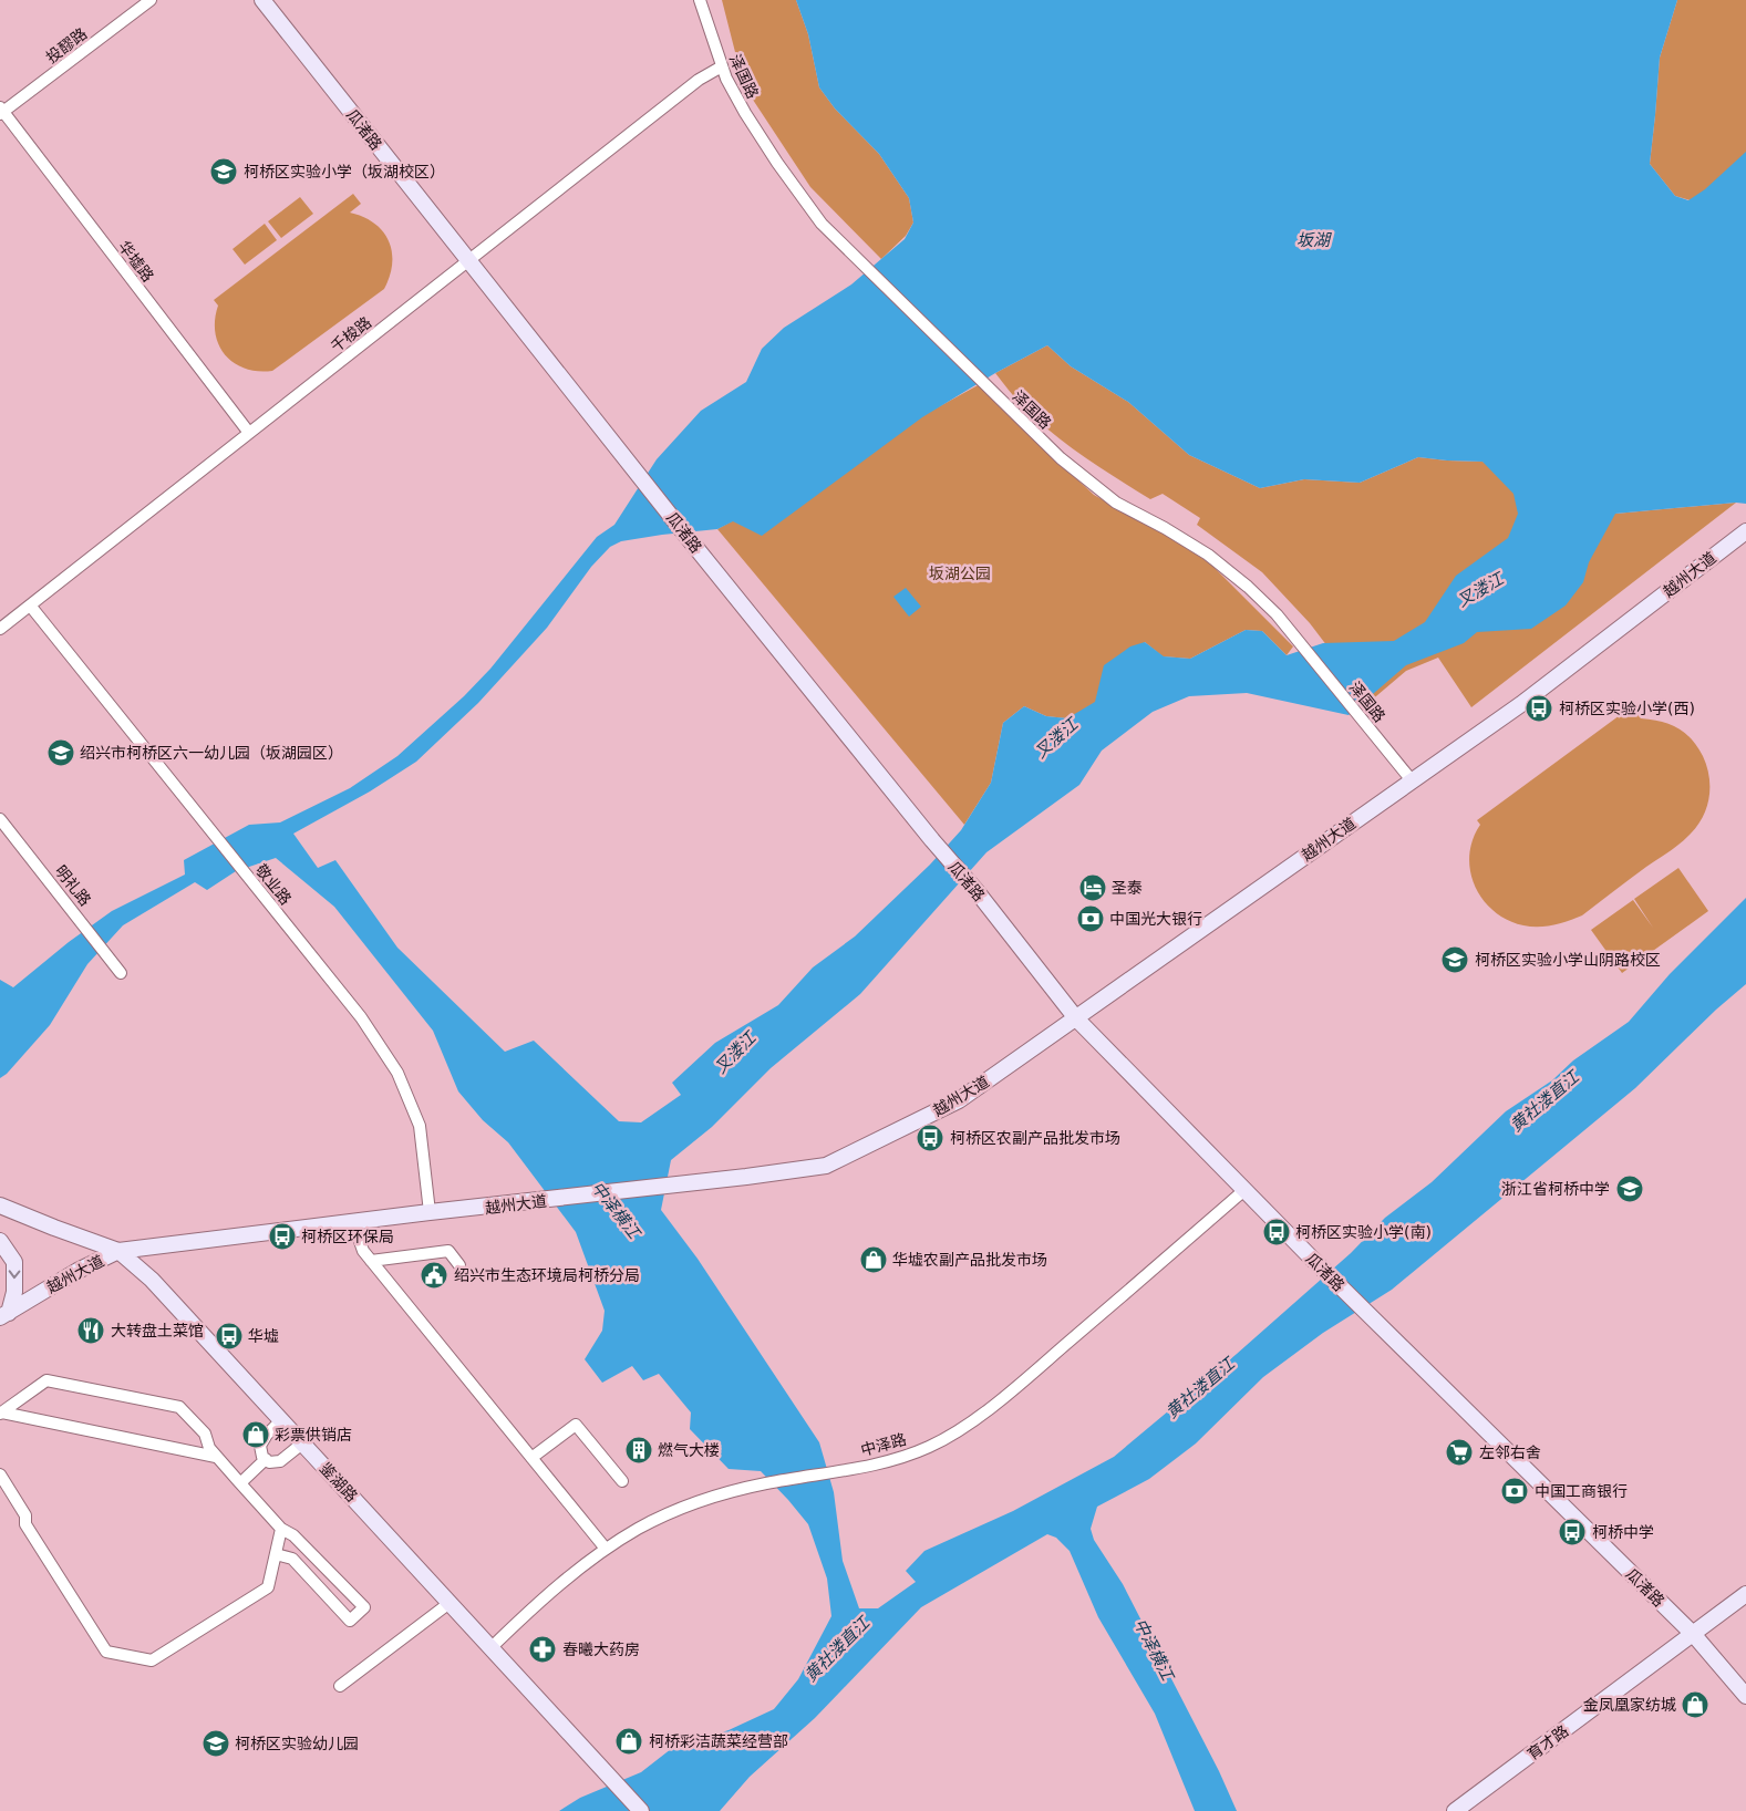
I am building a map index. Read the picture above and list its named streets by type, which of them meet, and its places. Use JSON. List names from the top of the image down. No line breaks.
{"streets":{"street":["投醪路","泽国路","瓜渚路","华墟路","千梭路","越州大道","敬业路","明礼路","中泽路","鉴湖路","育才路"]},"crossings":[["投醪路","华墟路"],["泽国路","千梭路"],["泽国路","越州大道"],["瓜渚路","千梭路"],["瓜渚路","越州大道"],["瓜渚路","中泽路"],["瓜渚路","育才路"],["华墟路","千梭路"],["千梭路","敬业路"],["越州大道","敬业路"],["越州大道","鉴湖路"],["中泽路","鉴湖路"]],"water":["坂湖","叉溇江","黄社溇直江","中泽横江"],"parks":["坂湖公园"],"places":{"school or university":["柯桥区实验小学（坂湖校区）","绍兴市柯桥区六一幼儿园（坂湖园区）","柯桥区实验小学山阴路校区","浙江省柯桥中学","柯桥区实验幼儿园"],"bus stop":["柯桥区实验小学(西)","柯桥区农副产品批发市场","柯桥区实验小学(南)","柯桥区环保局","华墟","柯桥中学"],"hotel":["圣泰"],"bank":["中国光大银行","中国工商银行"],"shop":["华墟农副产品批发市场","彩票供销店","金凤凰家纺城","柯桥彩洁蔬菜经营部"],"public building":["绍兴市生态环境局柯桥分局"],"restaurant":["大转盘土菜馆"],"building":["燃气大楼"],"supermarket":["左邻右舍"],"pharmacy":["春曦大药房"]}}
